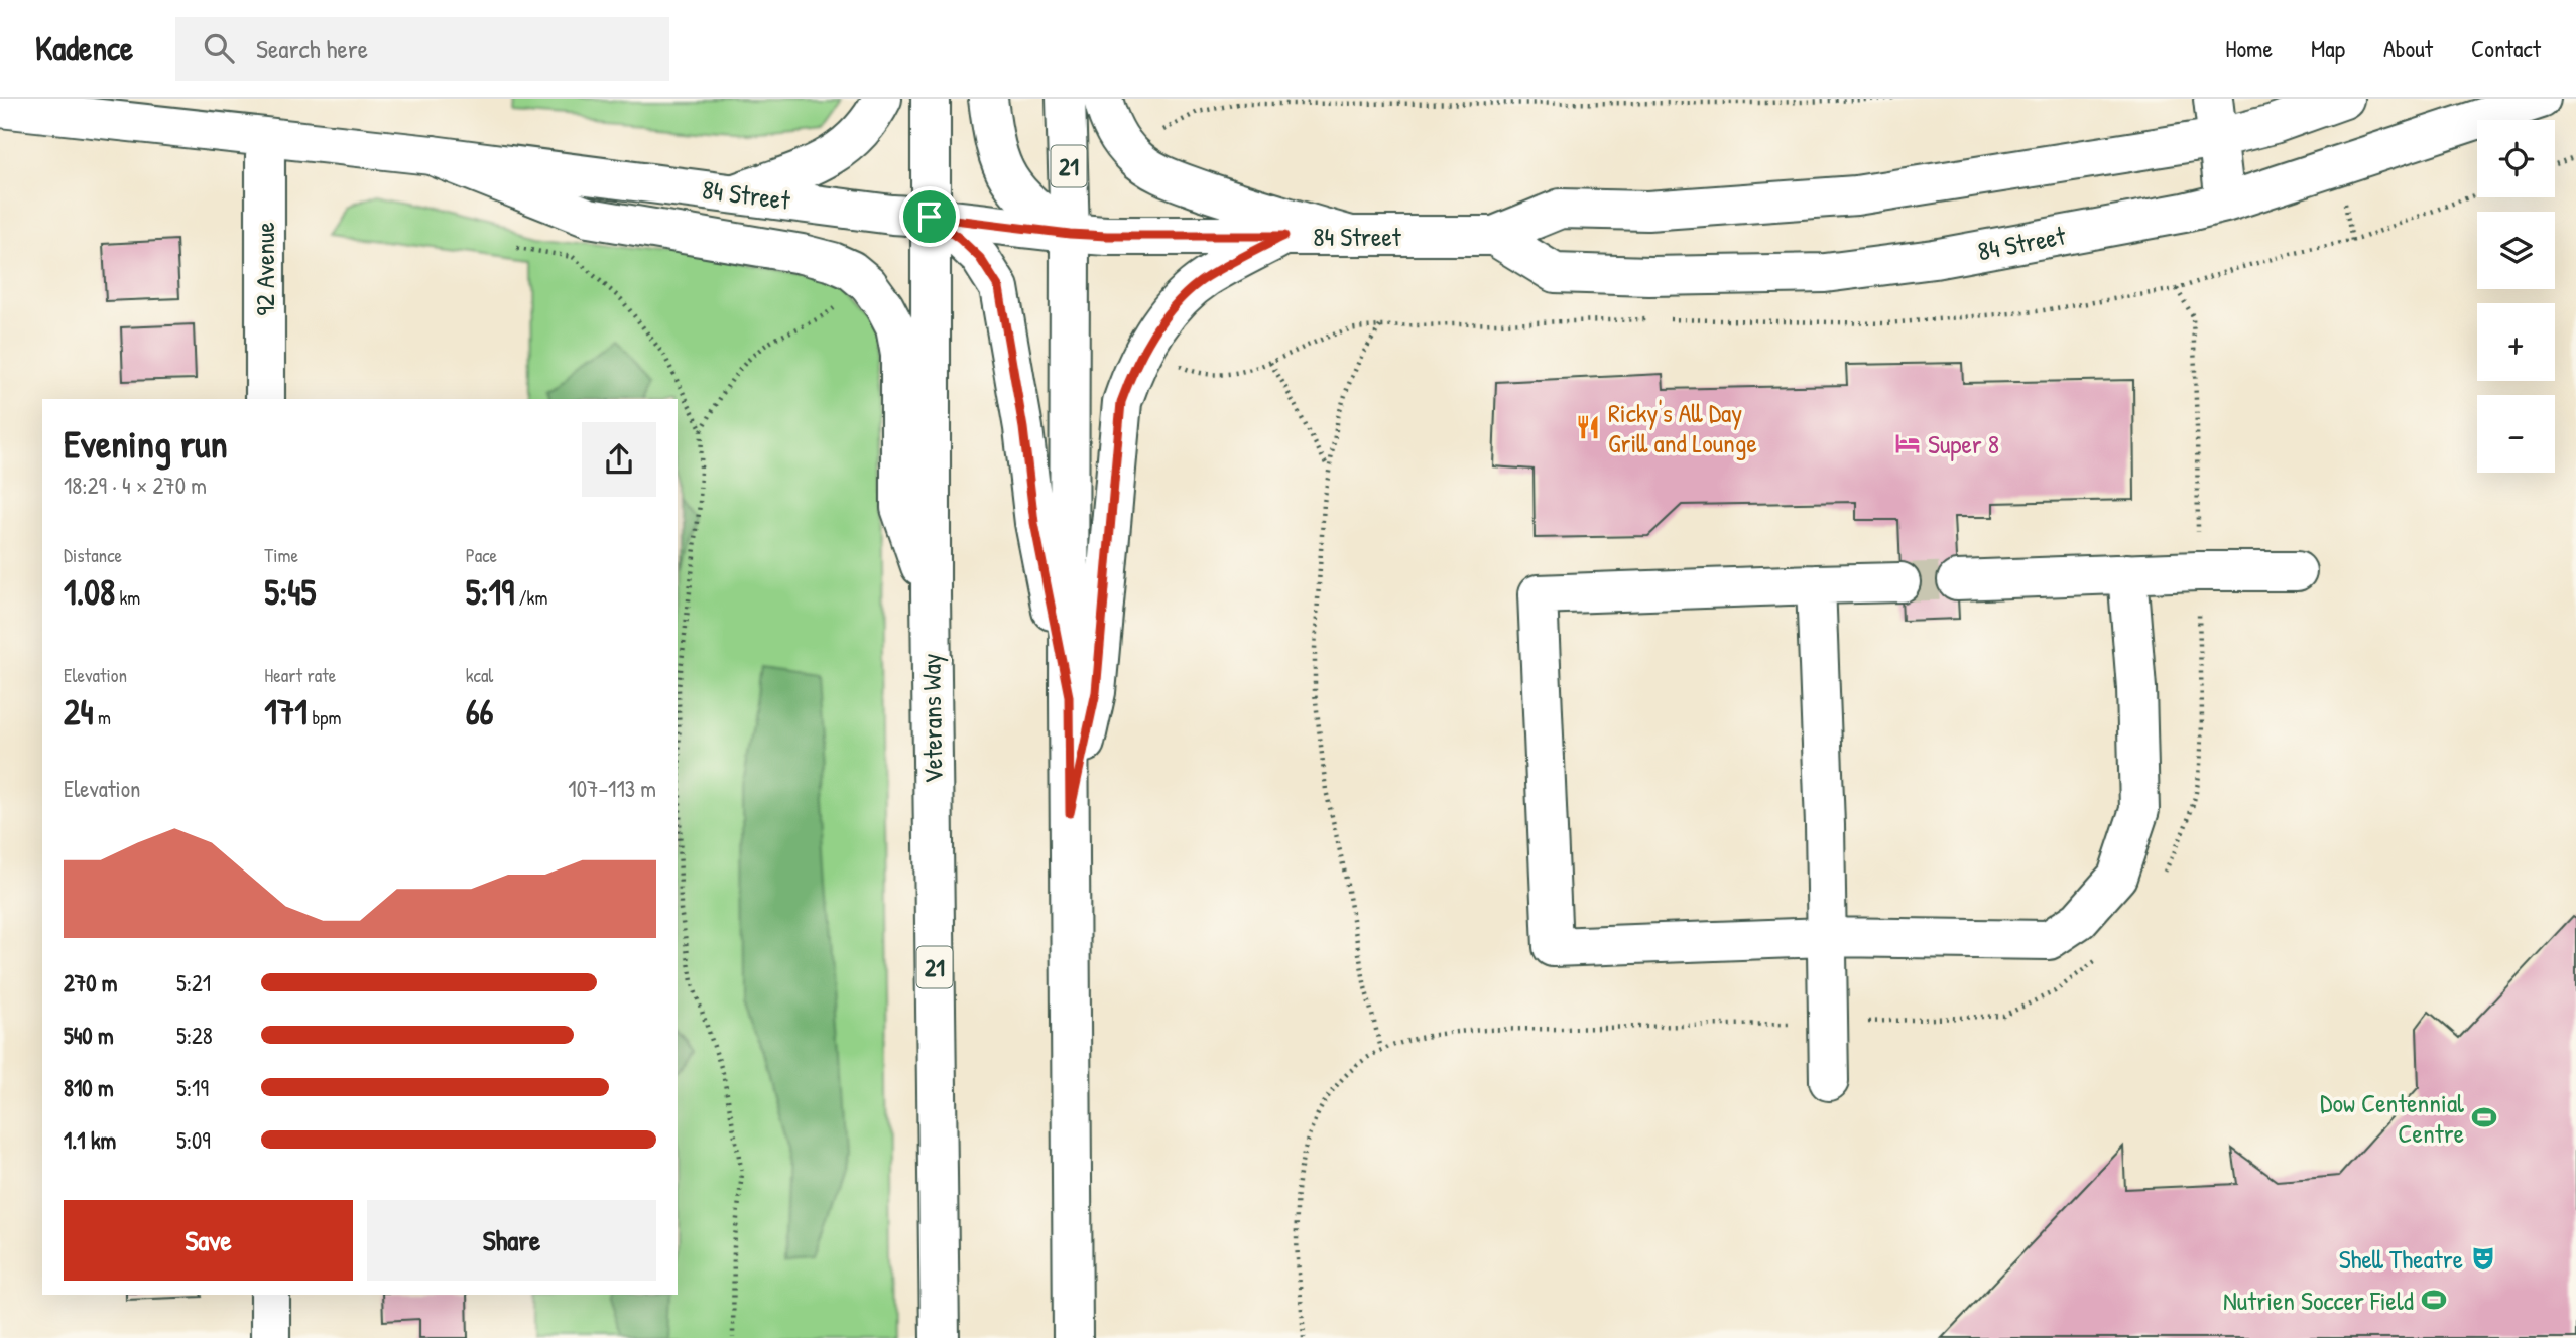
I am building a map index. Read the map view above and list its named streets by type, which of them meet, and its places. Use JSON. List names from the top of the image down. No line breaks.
{"streets":{"main road":["21","84 Street","92 Avenue","Veterans Way"]},"crossings":[["21","84 Street"],["84 Street","92 Avenue"],["84 Street","Veterans Way"]],"places":{"restaurant":["Ricky's All Day Grill and Lounge"],"hotel":["Super 8"],"sports":["Dow Centennial Centre","Nutrien Soccer Field"],"theatre":["Shell Theatre"]},"page":{"header":"Kadence","search":"Search here","nav":["Home","Map","About","Contact"],"map_buttons":["+","−"],"heading":["Evening run","18:29 · 4 × 270 m"],"stats":[["Distance","1.08 km"],["Time","5:45"],["Pace","5:19 /km"],["Elevation","24 m"],["Heart rate","171 bpm"],["kcal","66"]],"chart":["Elevation","107–113 m"],"list":[{"name":"270 m","note":"5:21"},{"name":"540 m","note":"5:28"},{"name":"810 m","note":"5:19"},{"name":"1.1 km","note":"5:09"}],"buttons":["Save","Share"]}}
